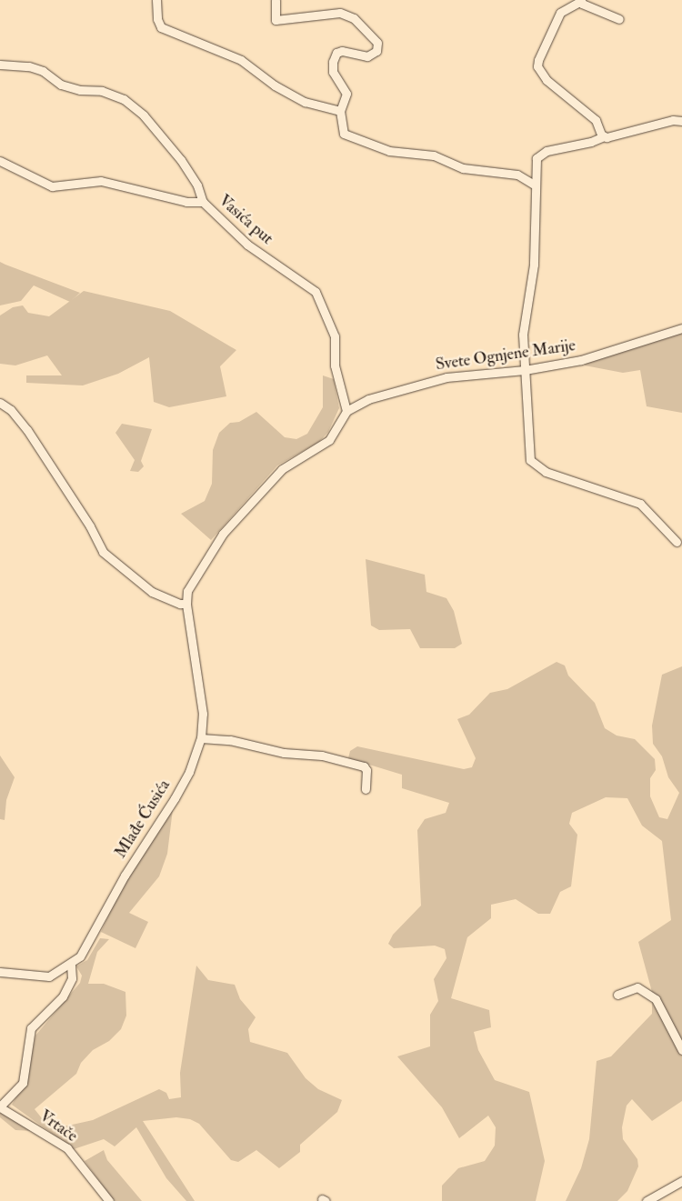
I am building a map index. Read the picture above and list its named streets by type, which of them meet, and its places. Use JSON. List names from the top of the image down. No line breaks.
{"streets":{"street":["Vasića put","Svete Ognjene Marije","Mlađe Ćusića","Vrtače"]},"crossings":[["Vasića put","Svete Ognjene Marije"]]}
